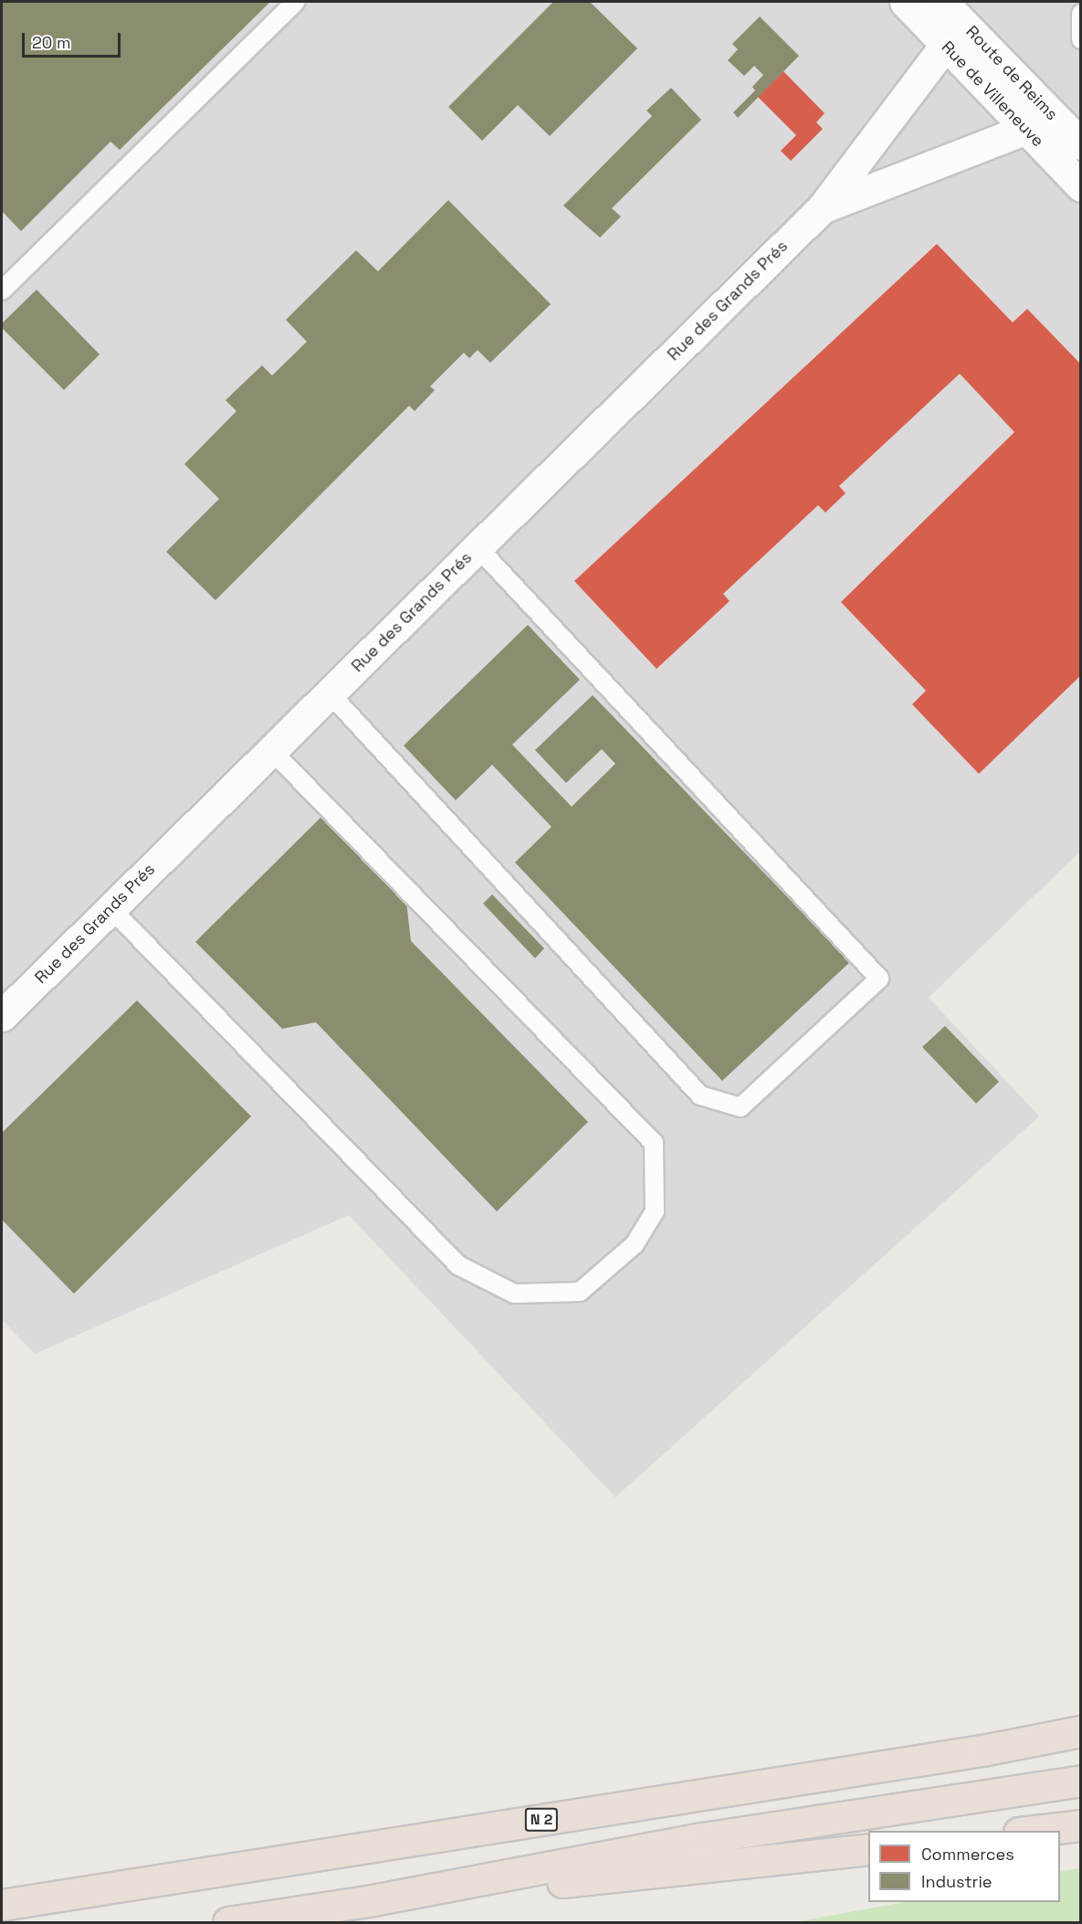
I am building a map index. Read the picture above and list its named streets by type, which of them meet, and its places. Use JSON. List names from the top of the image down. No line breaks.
{"streets":{"highway":["N 2"],"street":["Route de Reims","Rue de Villeneuve","Rue des Grands Prés"]},"crossings":[["Route de Reims","Rue de Villeneuve"],["Route de Reims","Rue des Grands Prés"],["Rue de Villeneuve","Rue des Grands Prés"]],"legend":["Commerces","Industrie"],"scale_bar":"20 m"}
